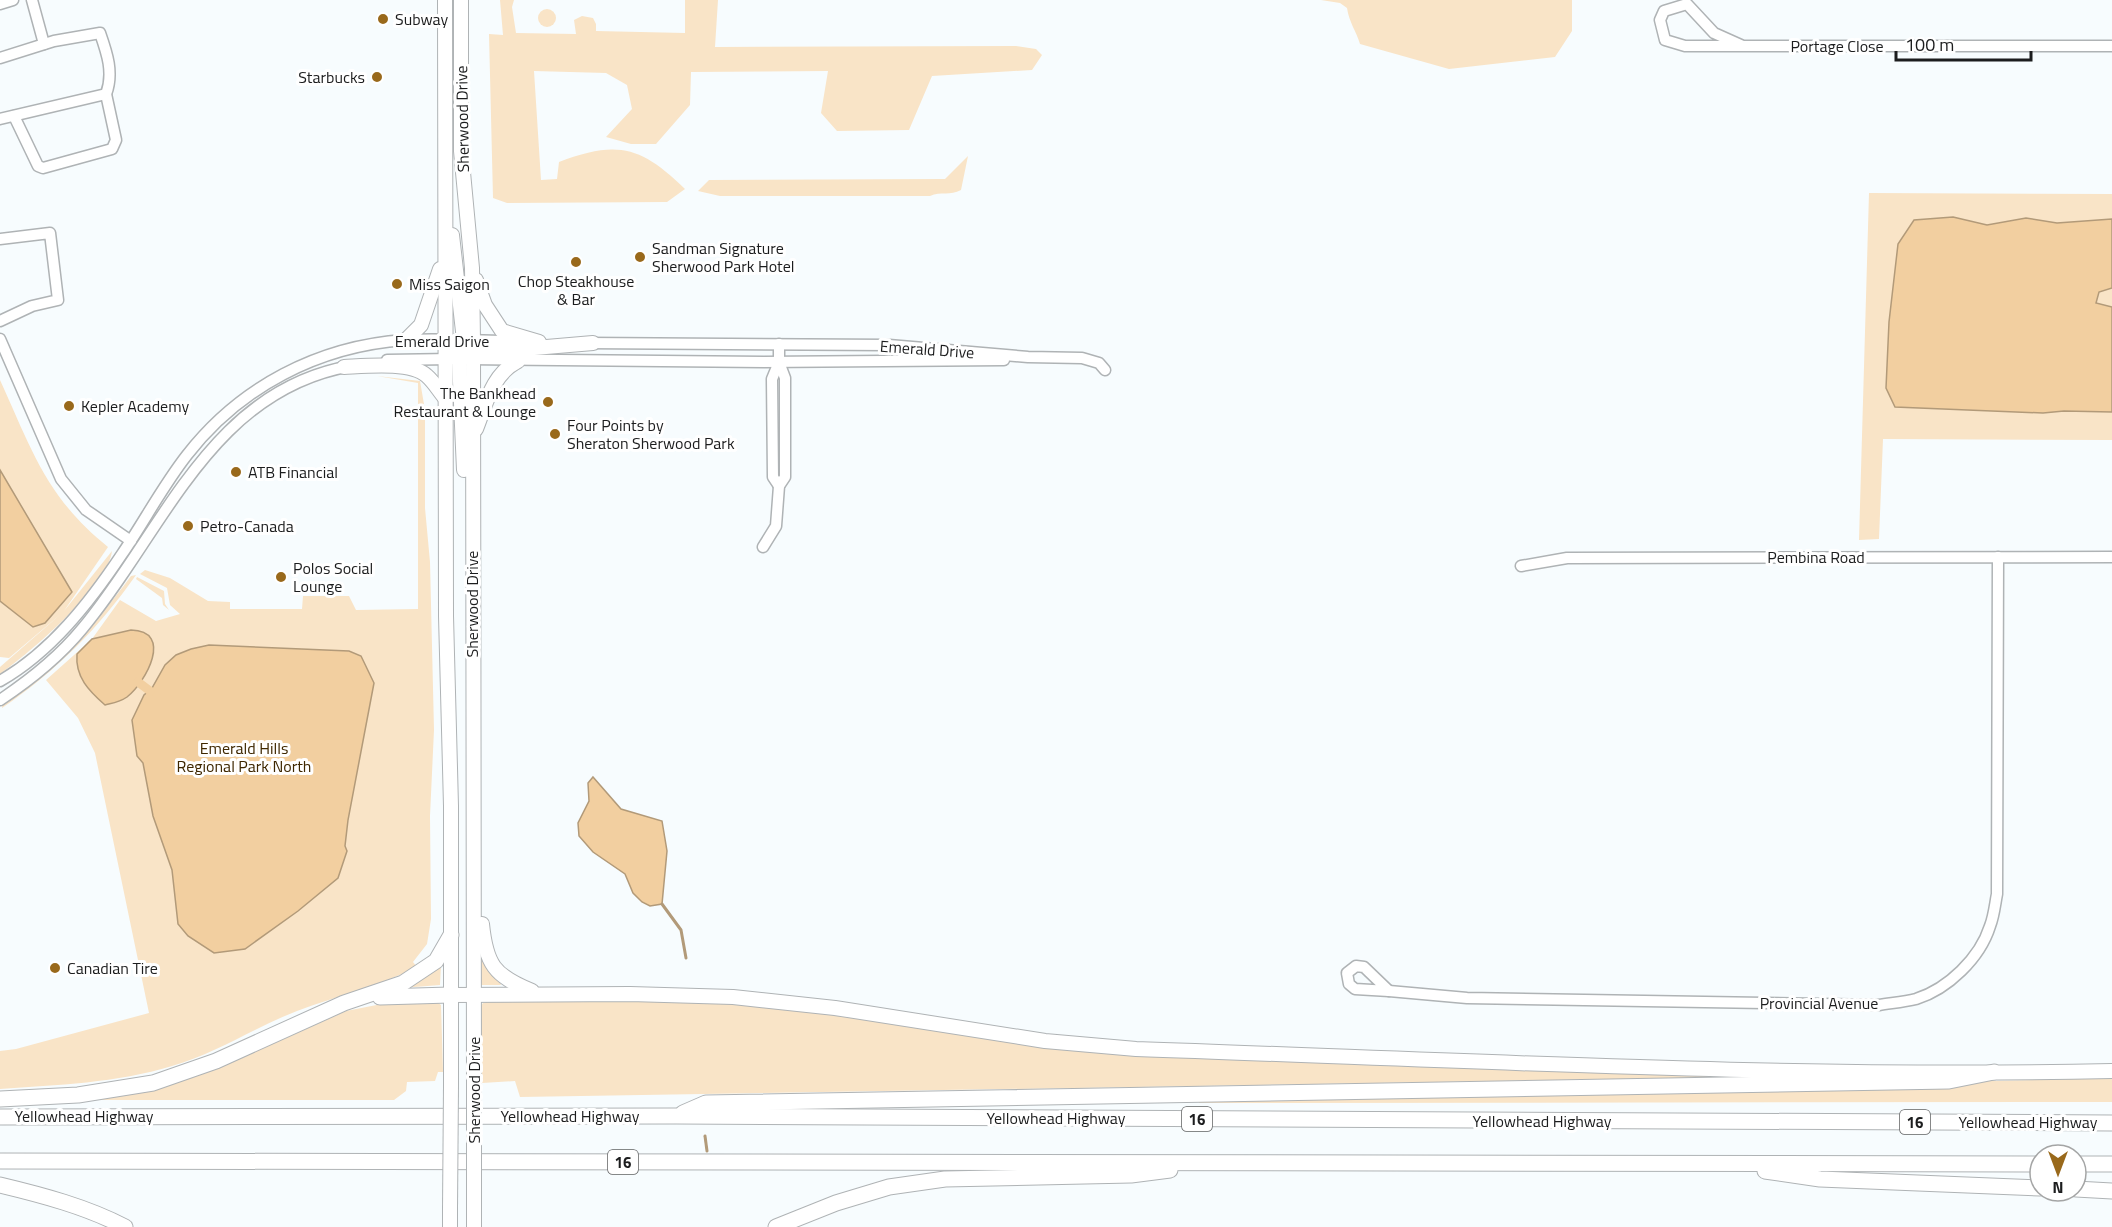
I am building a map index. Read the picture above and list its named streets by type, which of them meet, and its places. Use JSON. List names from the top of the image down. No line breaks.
{"streets":{"highway":["Yellowhead Highway","16"],"main road":["Sherwood Drive"],"street":["Portage Close","Emerald Drive","Pembina Road","Provincial Avenue"]},"crossings":[["Sherwood Drive","Emerald Drive"],["Pembina Road","Provincial Avenue"]],"parks":["Emerald Hills Regional Park North"],"places":["Subway","Starbucks","Sandman Signature Sherwood Park Hotel","Chop Steakhouse & Bar","Miss Saigon","The Bankhead Restaurant & Lounge","Kepler Academy","Four Points by Sheraton Sherwood Park","ATB Financial","Petro-Canada","Polos Social Lounge","Canadian Tire"],"scale_bar":"100 m","north":"bottom"}
